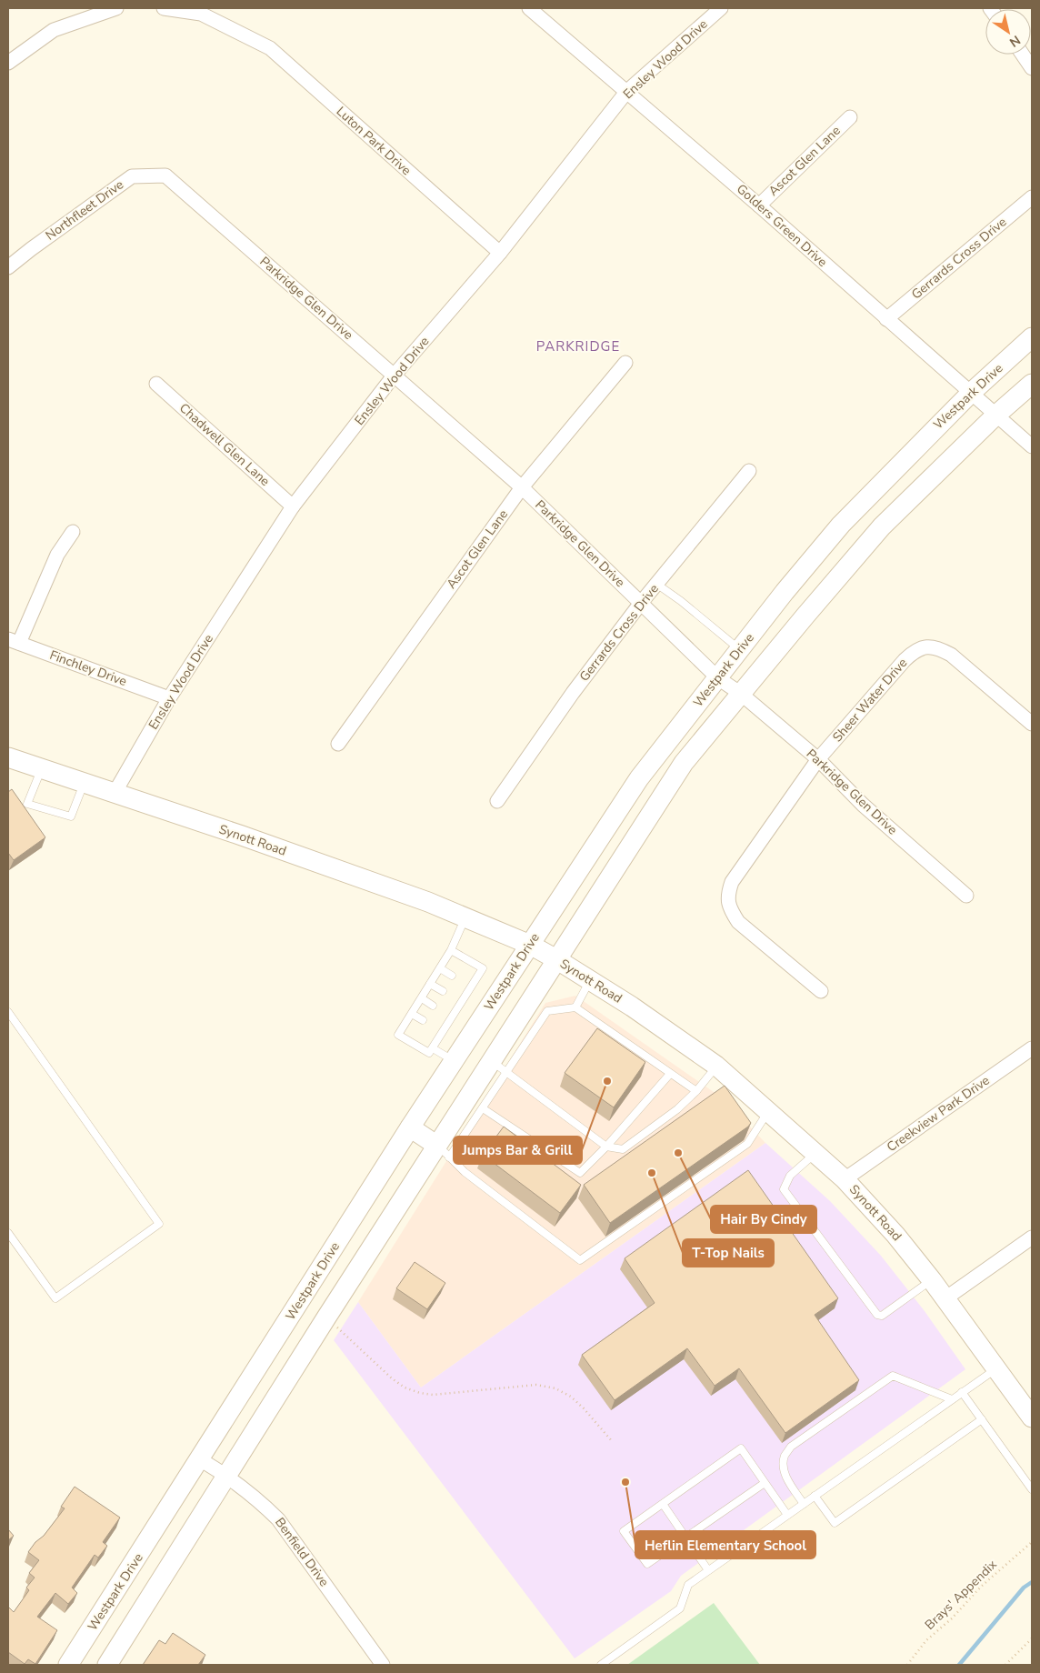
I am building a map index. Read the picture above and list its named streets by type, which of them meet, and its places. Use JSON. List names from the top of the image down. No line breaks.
{"streets":{"main road":["Westpark Drive","Synott Road"],"street":["Ensley Wood Drive","Luton Park Drive","Ascot Glen Lane","Northfleet Drive","Golders Green Drive","Gerrards Cross Drive","Parkridge Glen Drive","Chadwell Glen Lane","Finchley Drive","Sheer Water Drive","Creekview Park Drive","Benfield Drive"],"path":["Brays' Appendix"]},"crossings":[["Ensley Wood Drive","Luton Park Drive"],["Ensley Wood Drive","Golders Green Drive"],["Ensley Wood Drive","Parkridge Glen Drive"],["Ensley Wood Drive","Chadwell Glen Lane"],["Ensley Wood Drive","Finchley Drive"],["Ensley Wood Drive","Synott Road"],["Ascot Glen Lane","Golders Green Drive"],["Ascot Glen Lane","Parkridge Glen Drive"],["Northfleet Drive","Parkridge Glen Drive"],["Golders Green Drive","Gerrards Cross Drive"],["Golders Green Drive","Westpark Drive"],["Gerrards Cross Drive","Parkridge Glen Drive"],["Parkridge Glen Drive","Westpark Drive"],["Parkridge Glen Drive","Sheer Water Drive"],["Westpark Drive","Synott Road"],["Westpark Drive","Benfield Drive"],["Synott Road","Creekview Park Drive"]],"districts":["PARKRIDGE"],"places":["Jumps Bar & Grill","Hair By Cindy","T-Top Nails","Heflin Elementary School"],"north":"bottom right"}
